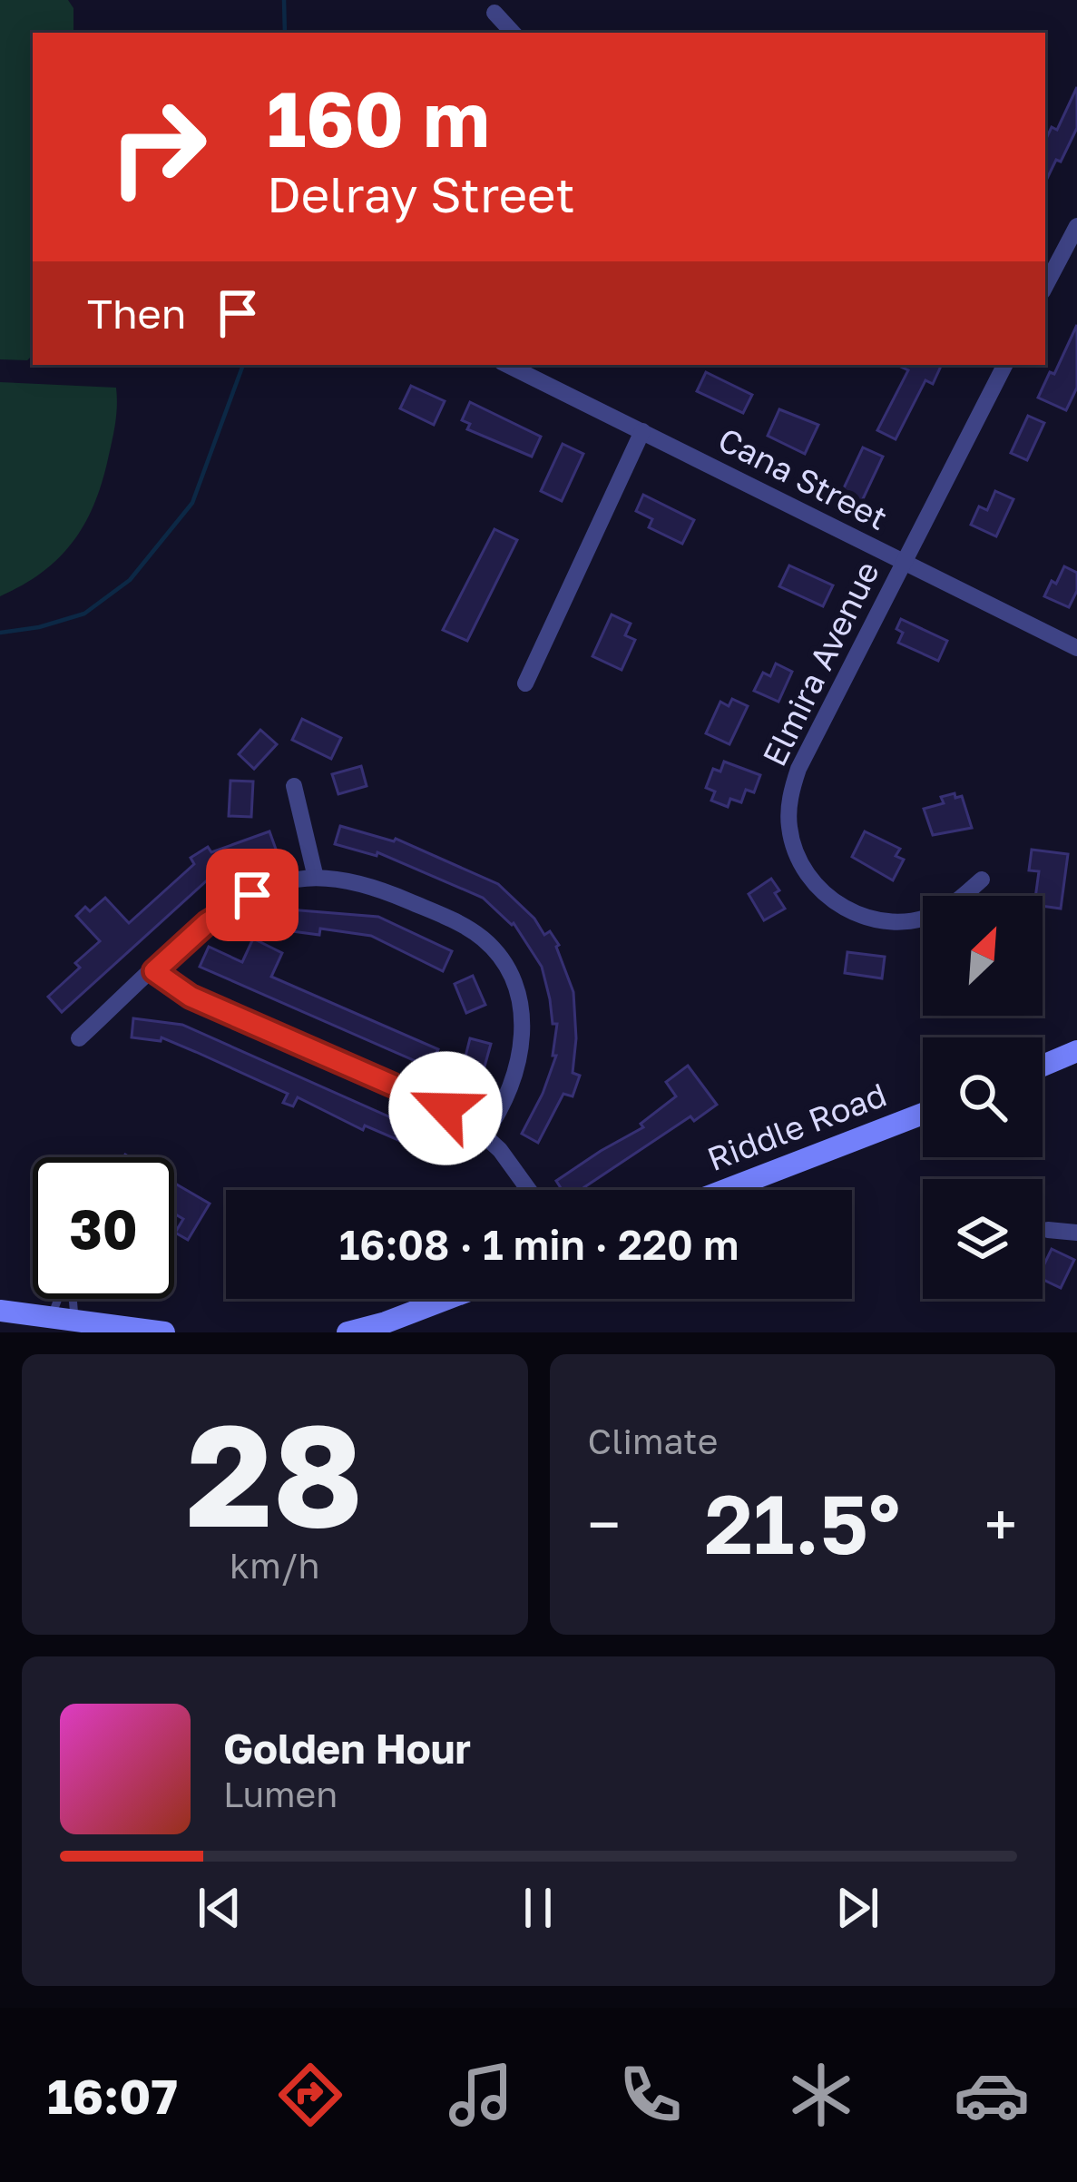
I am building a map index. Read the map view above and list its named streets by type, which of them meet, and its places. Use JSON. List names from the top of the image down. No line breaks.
{"streets":{"main road":["Riddle Road"],"street":["Cana Street","Elmira Avenue"]},"crossings":[["Cana Street","Elmira Avenue"]],"north":"top right","page":{"turn":["160 m","Delray Street"],"then":"Then","limit":"30","trip":"16:08 · 1 min · 220 m","tile":[["28","km/h"],"Climate"],"heat":["−","21.5°","+"],"song":["Golden Hour","Lumen"],"tabs":"16:07"}}
